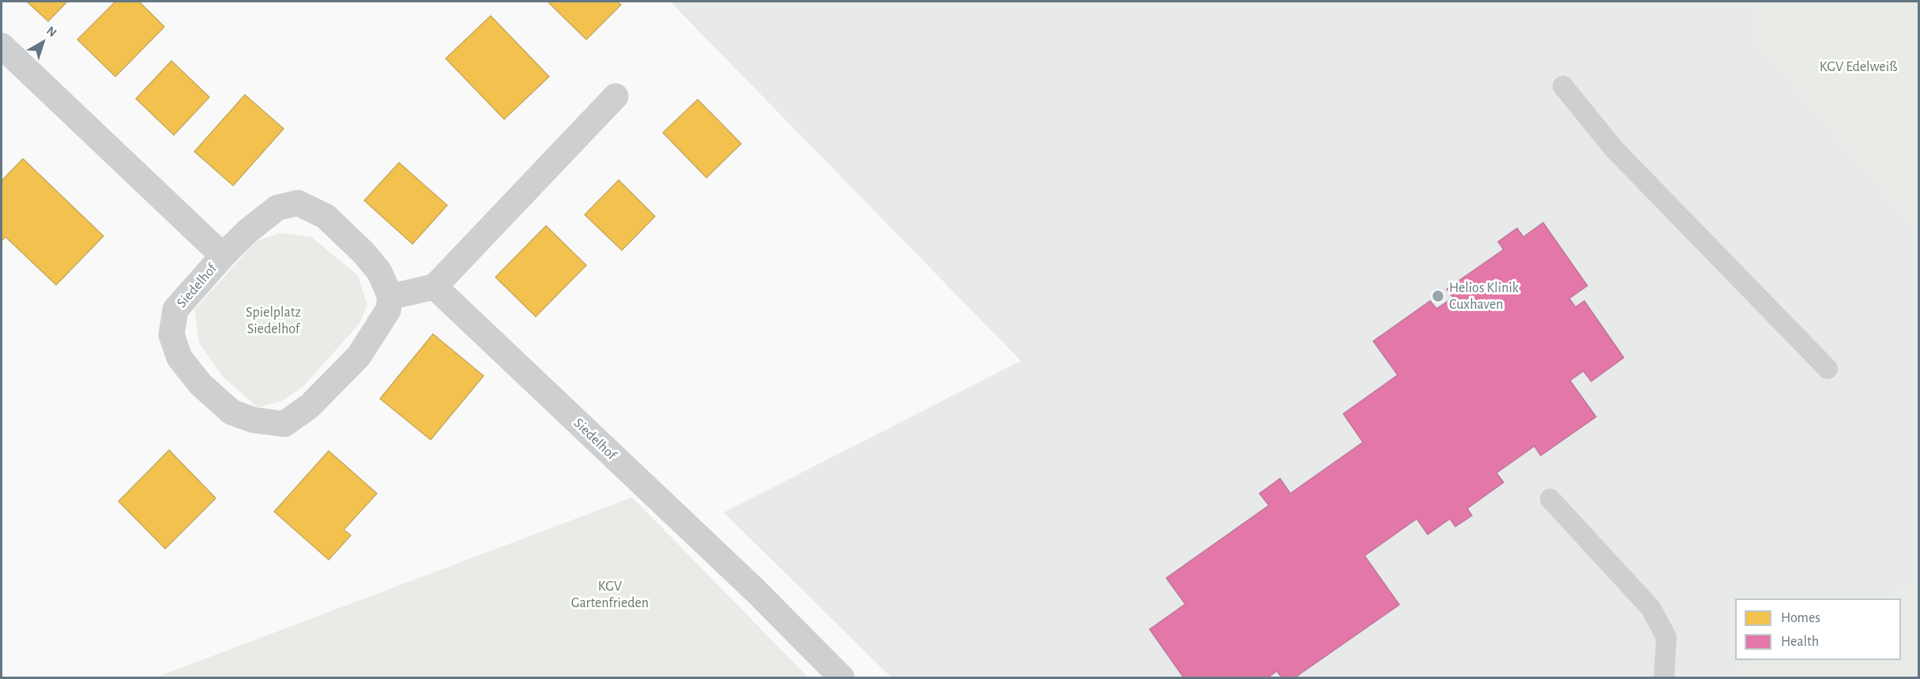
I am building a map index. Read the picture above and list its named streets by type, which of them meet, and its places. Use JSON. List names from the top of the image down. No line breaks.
{"streets":{"street":["Siedelhof"]},"parks":["KGV Edelweiß","Spielplatz Siedelhof","KGV Gartenfrieden"],"places":["Helios Klinik Cuxhaven"],"legend":["Homes","Health"],"north":"top right"}
